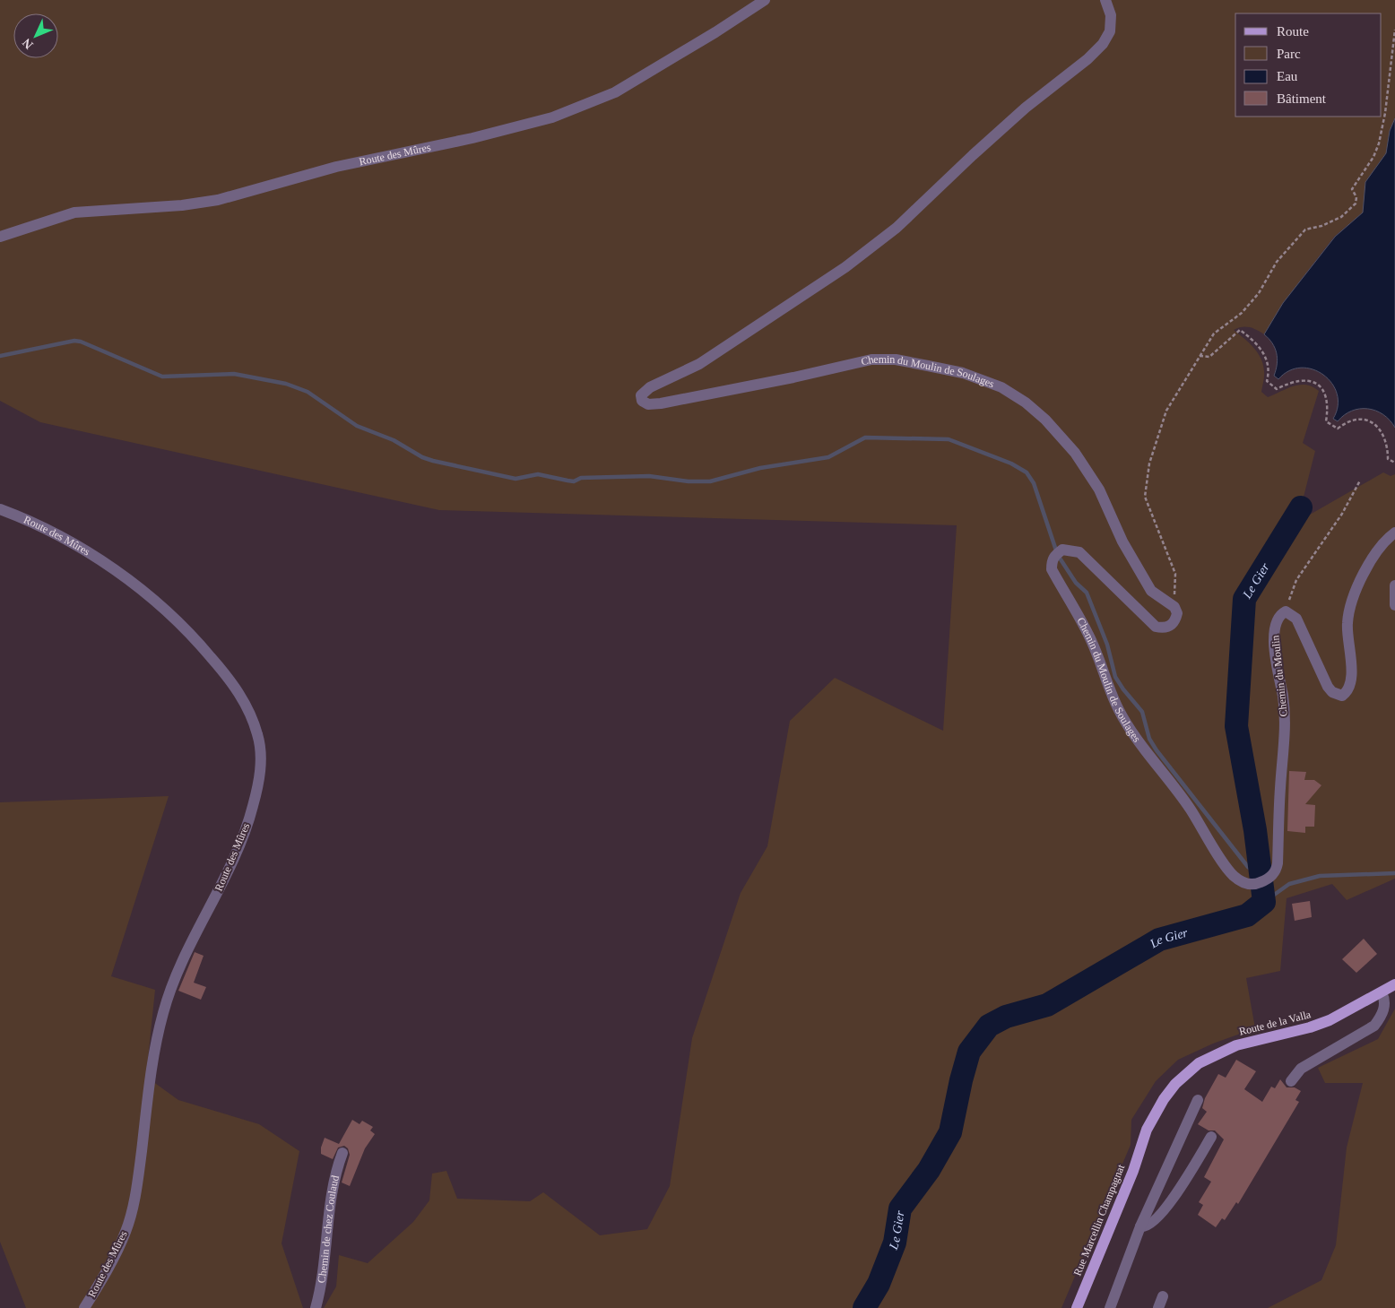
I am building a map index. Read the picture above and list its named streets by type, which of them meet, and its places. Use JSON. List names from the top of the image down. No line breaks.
{"streets":{"main road":["Route de la Valla","Rue Marcellin Champagnat"],"street":["Route des Mûres","Chemin du Moulin de Soulages","Chemin du Moulin","Chemin de chez Coulaud"]},"crossings":[["Chemin du Moulin de Soulages","Chemin du Moulin"],["Route de la Valla","Rue Marcellin Champagnat"]],"water":["Le Gier"],"legend":["Route","Parc","Eau","Bâtiment"],"north":"bottom left"}
